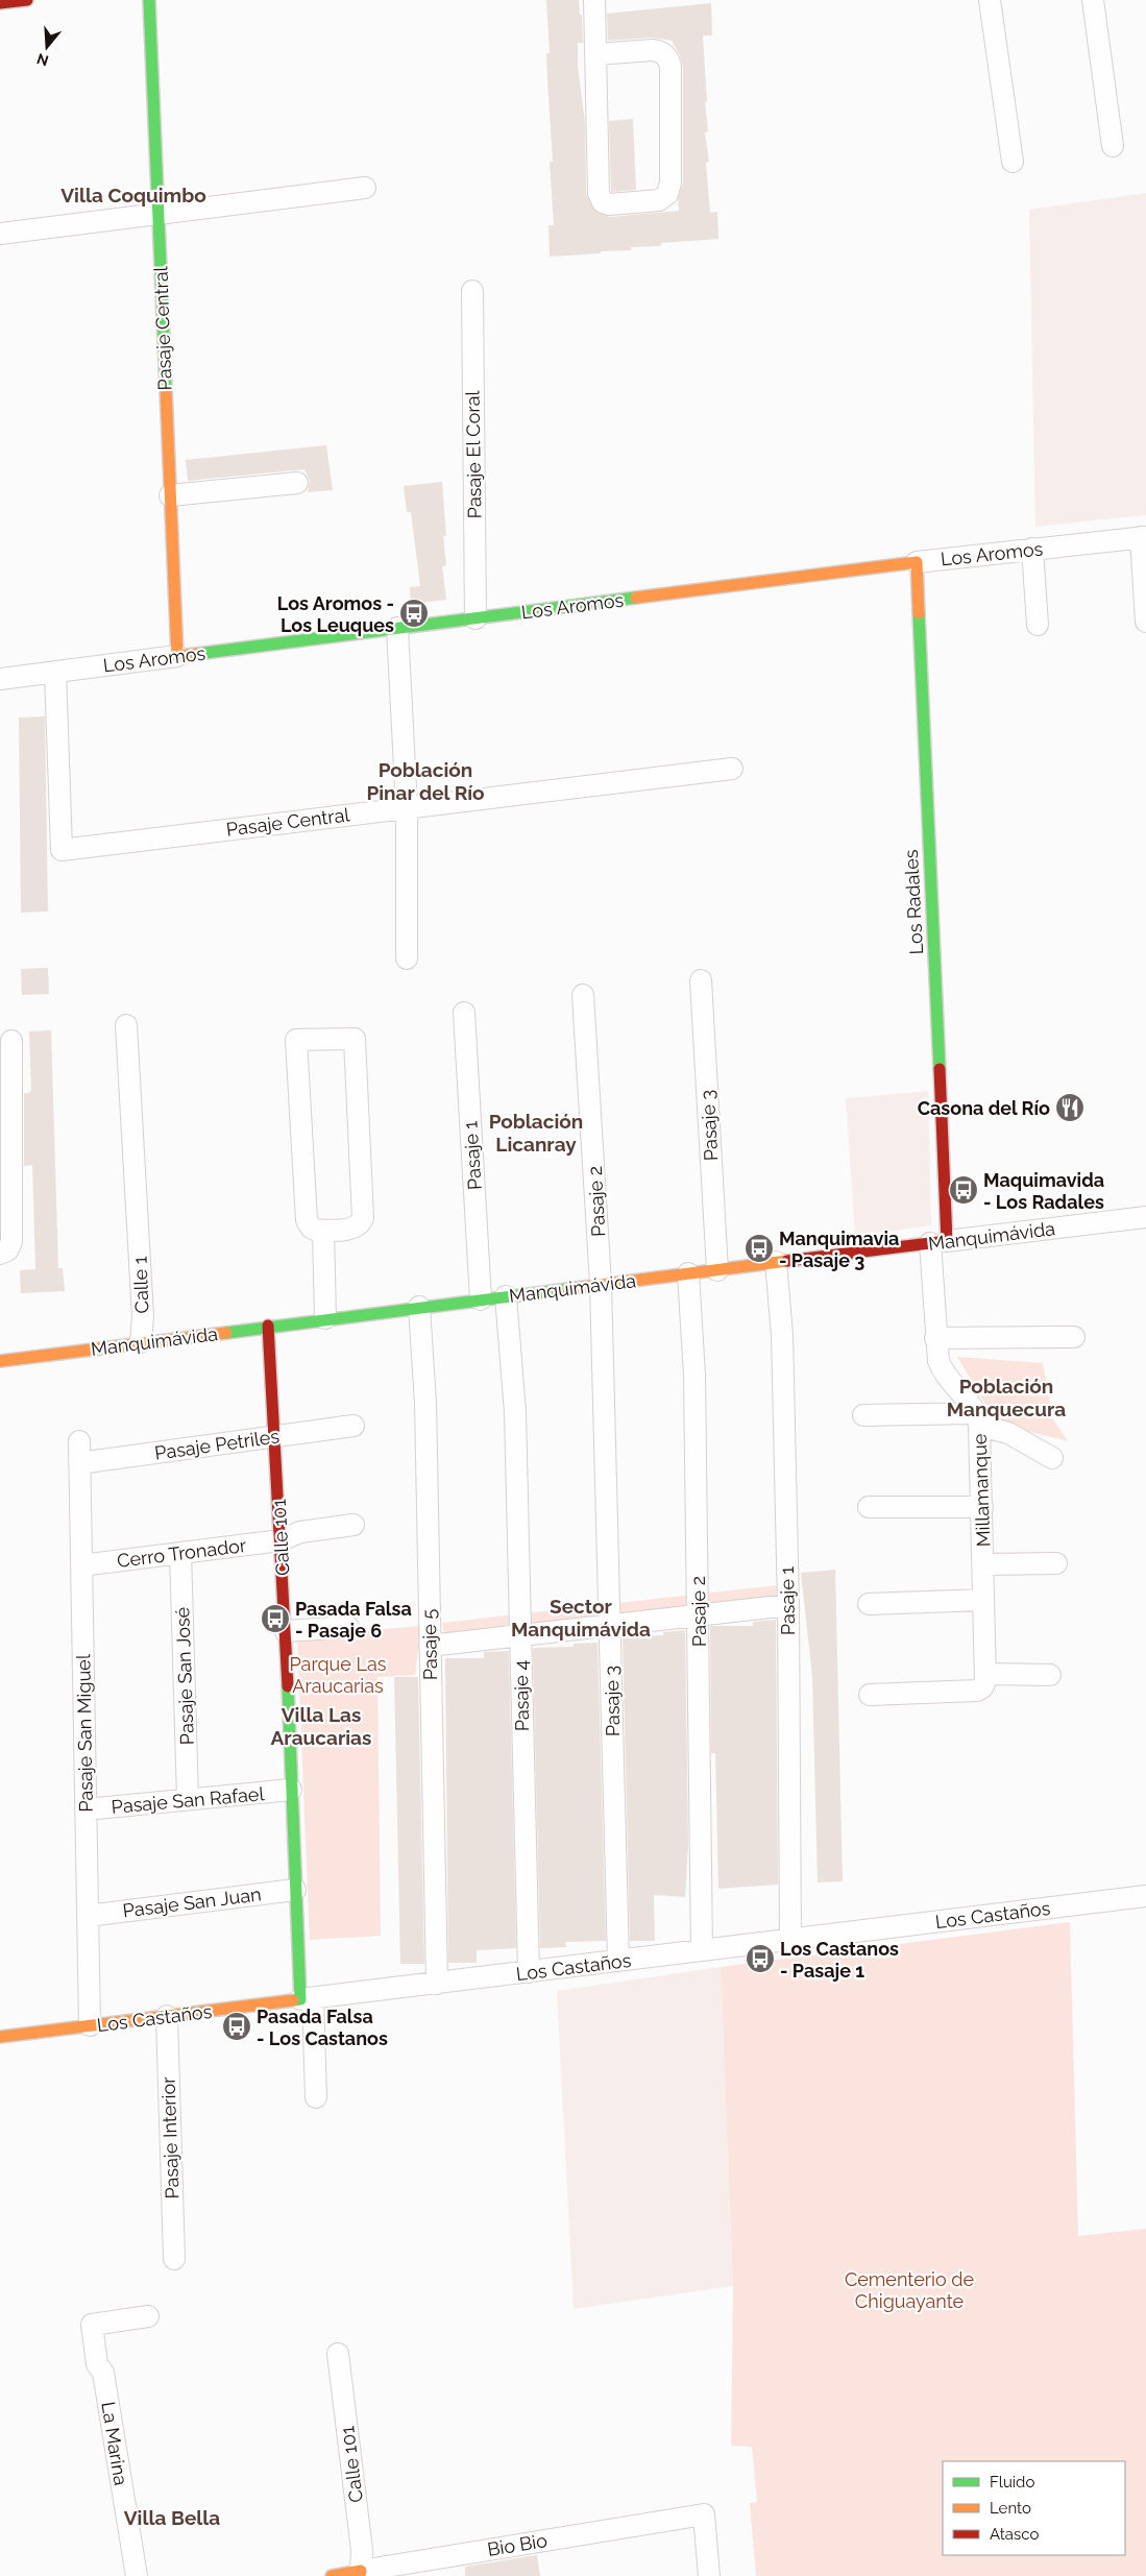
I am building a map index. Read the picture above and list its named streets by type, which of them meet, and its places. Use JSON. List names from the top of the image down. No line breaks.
{"streets":{"street":["Pasaje Central","Pasaje El Coral","Los Aromos","Los Radales","Pasaje 3","Pasaje 1","Pasaje 2","Manquimávida","Calle 1","Pasaje Petriles","Millamanque","Calle 101","Cerro Tronador","Pasaje 5","Pasaje San José","Pasaje 4","Pasaje San Miguel","Pasaje San Rafael","Pasaje San Juan","Los Castaños","Pasaje Interior","La Marina","Bio Bio"]},"crossings":[["Pasaje Central","Los Aromos"],["Pasaje El Coral","Los Aromos"],["Los Aromos","Los Radales"],["Los Radales","Manquimávida"],["Los Radales","Millamanque"],["Pasaje 3","Pasaje 2"],["Pasaje 3","Manquimávida"],["Pasaje 3","Los Castaños"],["Pasaje 1","Manquimávida"],["Pasaje 1","Los Castaños"],["Pasaje 2","Manquimávida"],["Pasaje 2","Los Castaños"],["Manquimávida","Calle 1"],["Manquimávida","Millamanque"],["Manquimávida","Calle 101"],["Manquimávida","Pasaje 5"],["Manquimávida","Pasaje 4"],["Pasaje Petriles","Calle 101"],["Pasaje Petriles","Pasaje San Miguel"],["Calle 101","Cerro Tronador"],["Calle 101","Pasaje San Rafael"],["Calle 101","Pasaje San Juan"],["Calle 101","Los Castaños"],["Calle 101","Bio Bio"],["Cerro Tronador","Pasaje San José"],["Cerro Tronador","Pasaje San Miguel"],["Pasaje 5","Los Castaños"],["Pasaje San José","Pasaje San Rafael"],["Pasaje 4","Los Castaños"],["Pasaje San Miguel","Pasaje San Rafael"],["Pasaje San Miguel","Pasaje San Juan"],["Pasaje San Miguel","Los Castaños"],["Los Castaños","Pasaje Interior"]],"districts":["Villa Coquimbo","Población Pinar del Río","Población Licanray","Población Manquecura","Sector Manquimávida","Villa Las Araucarias","Villa Bella"],"parks":["Parque Las Araucarias","Cementerio de Chiguayante"],"places":{"bus stop":["Los Aromos - Los Leuques","Maquimavida - Los Radales","Manquimavia - Pasaje 3","Pasada Falsa - Pasaje 6","Los Castanos - Pasaje 1","Pasada Falsa - Los Castanos"],"restaurant":["Casona del Río"]},"legend":["Fluido","Lento","Atasco"],"north":"bottom"}
